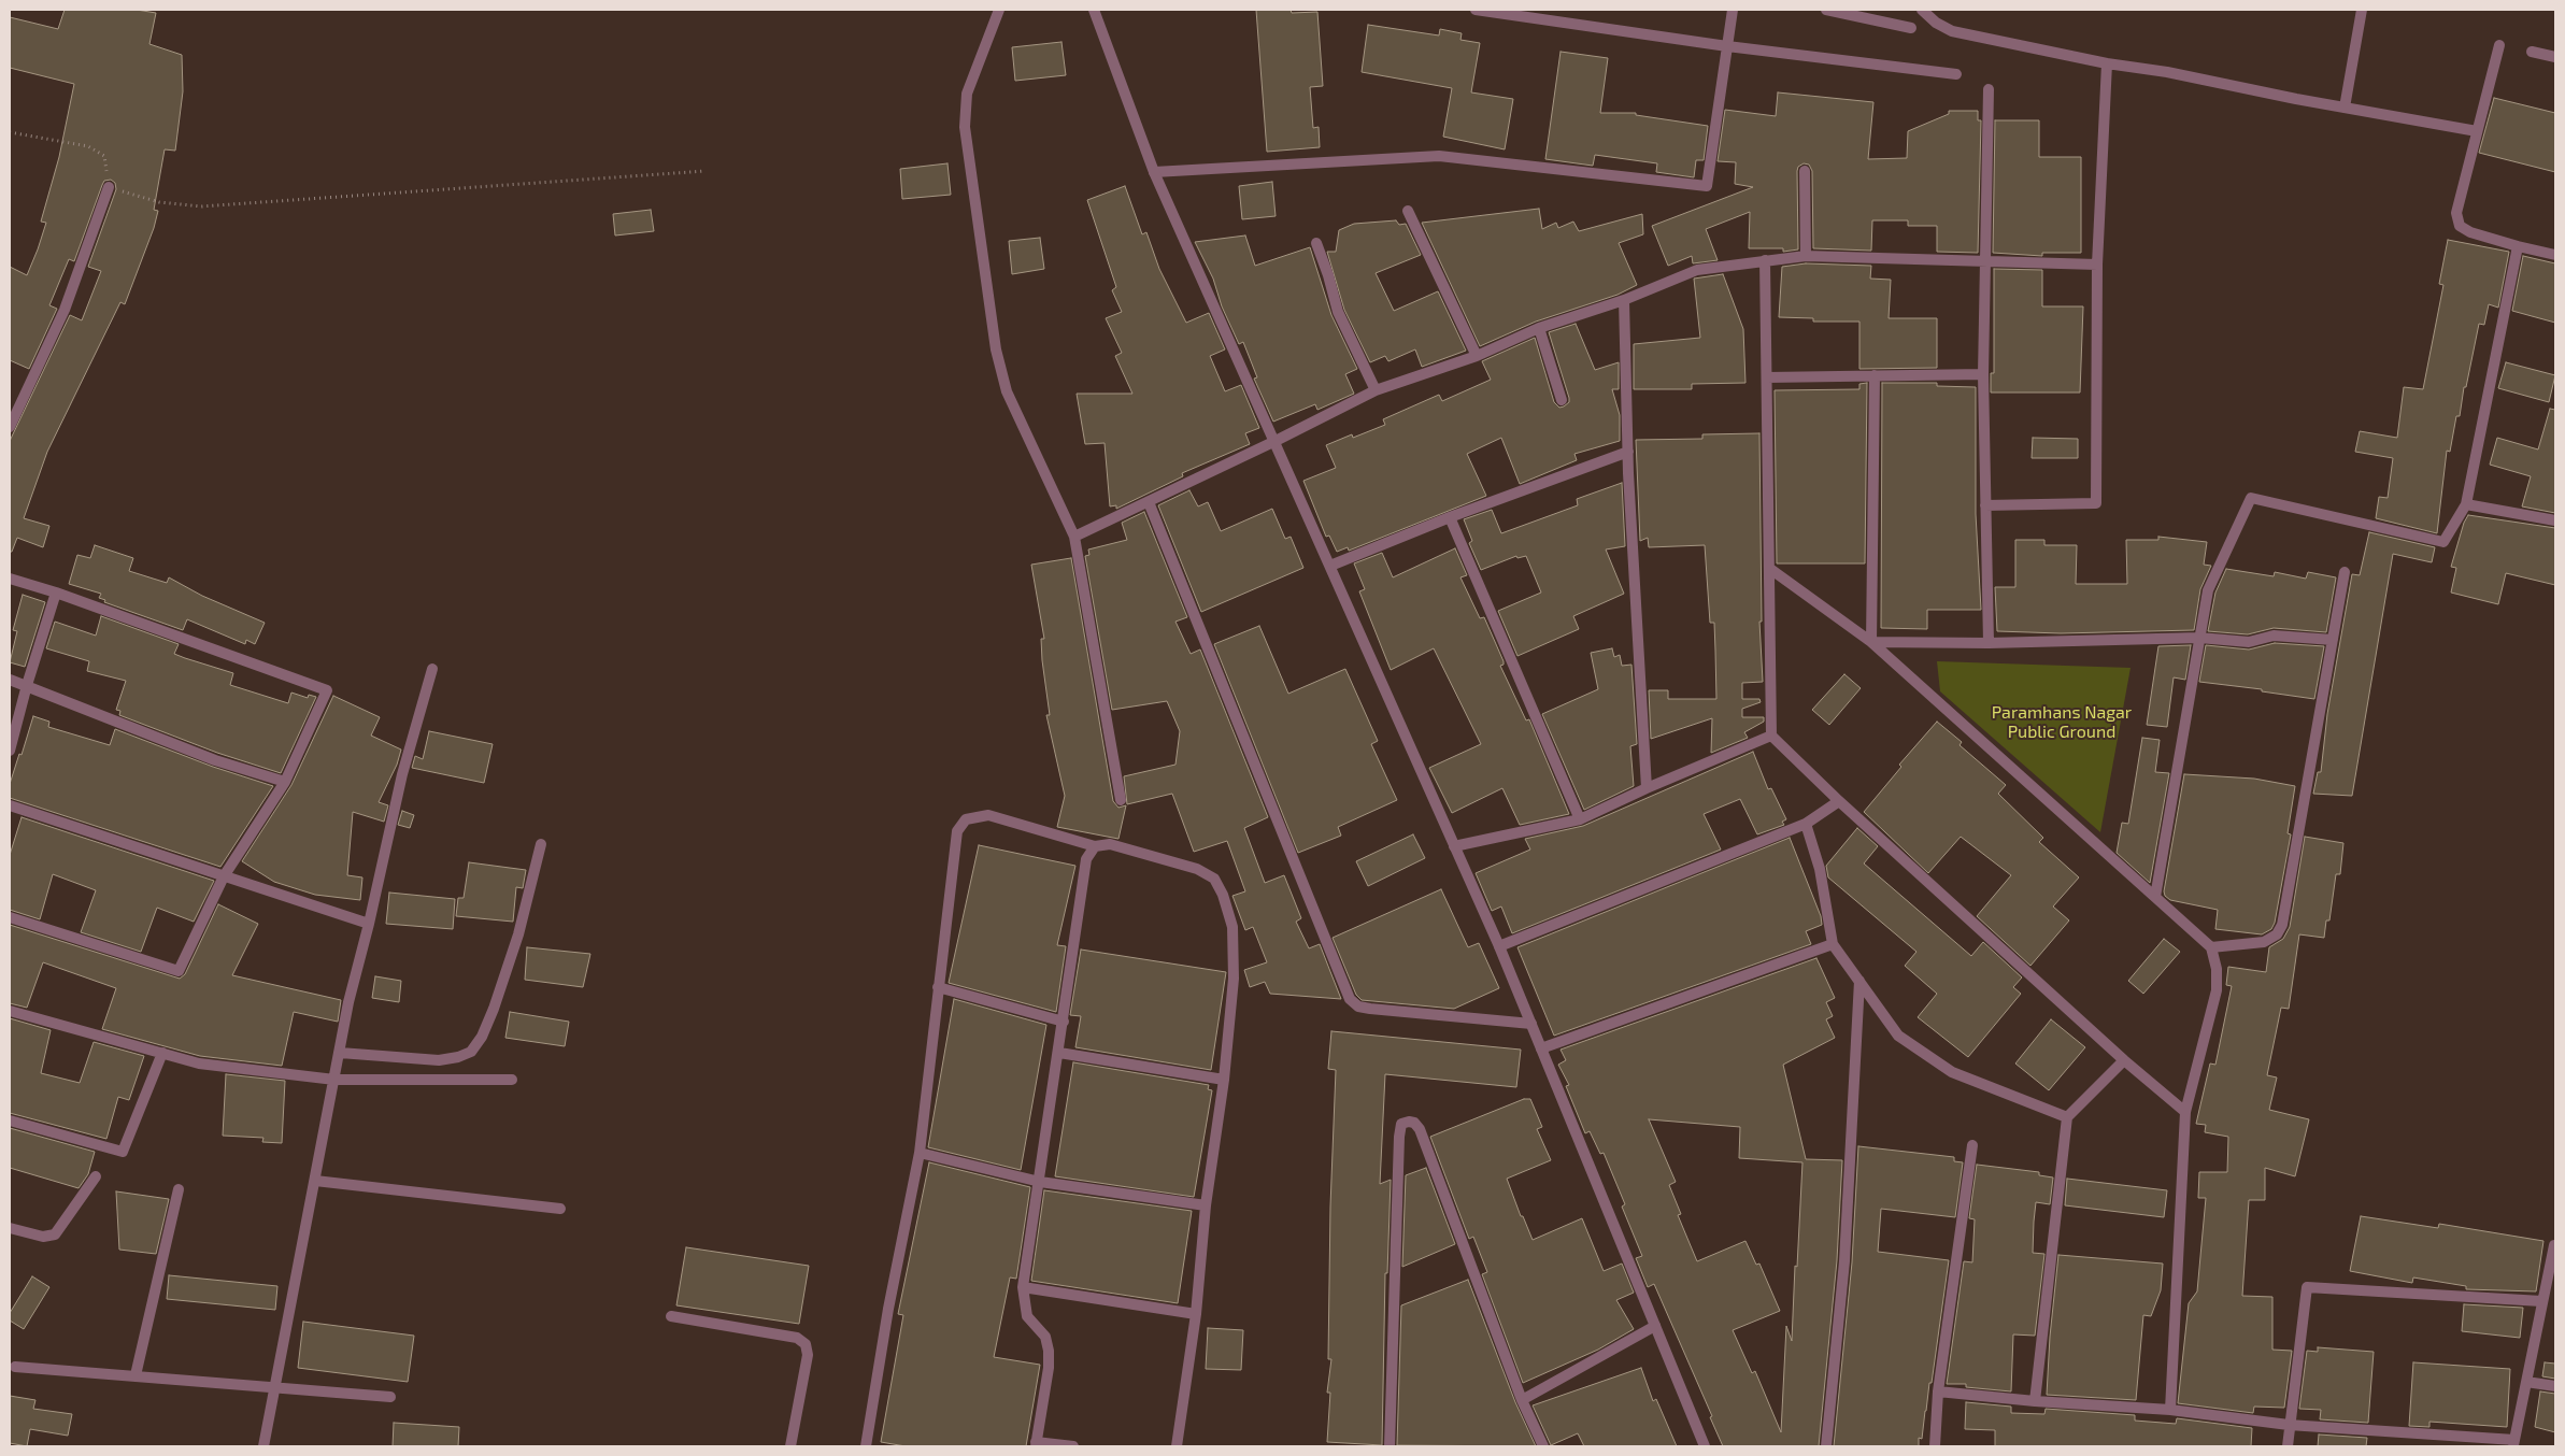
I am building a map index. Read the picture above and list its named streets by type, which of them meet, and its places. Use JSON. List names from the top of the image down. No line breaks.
{"parks":["Paramhans Nagar Public Ground"]}
